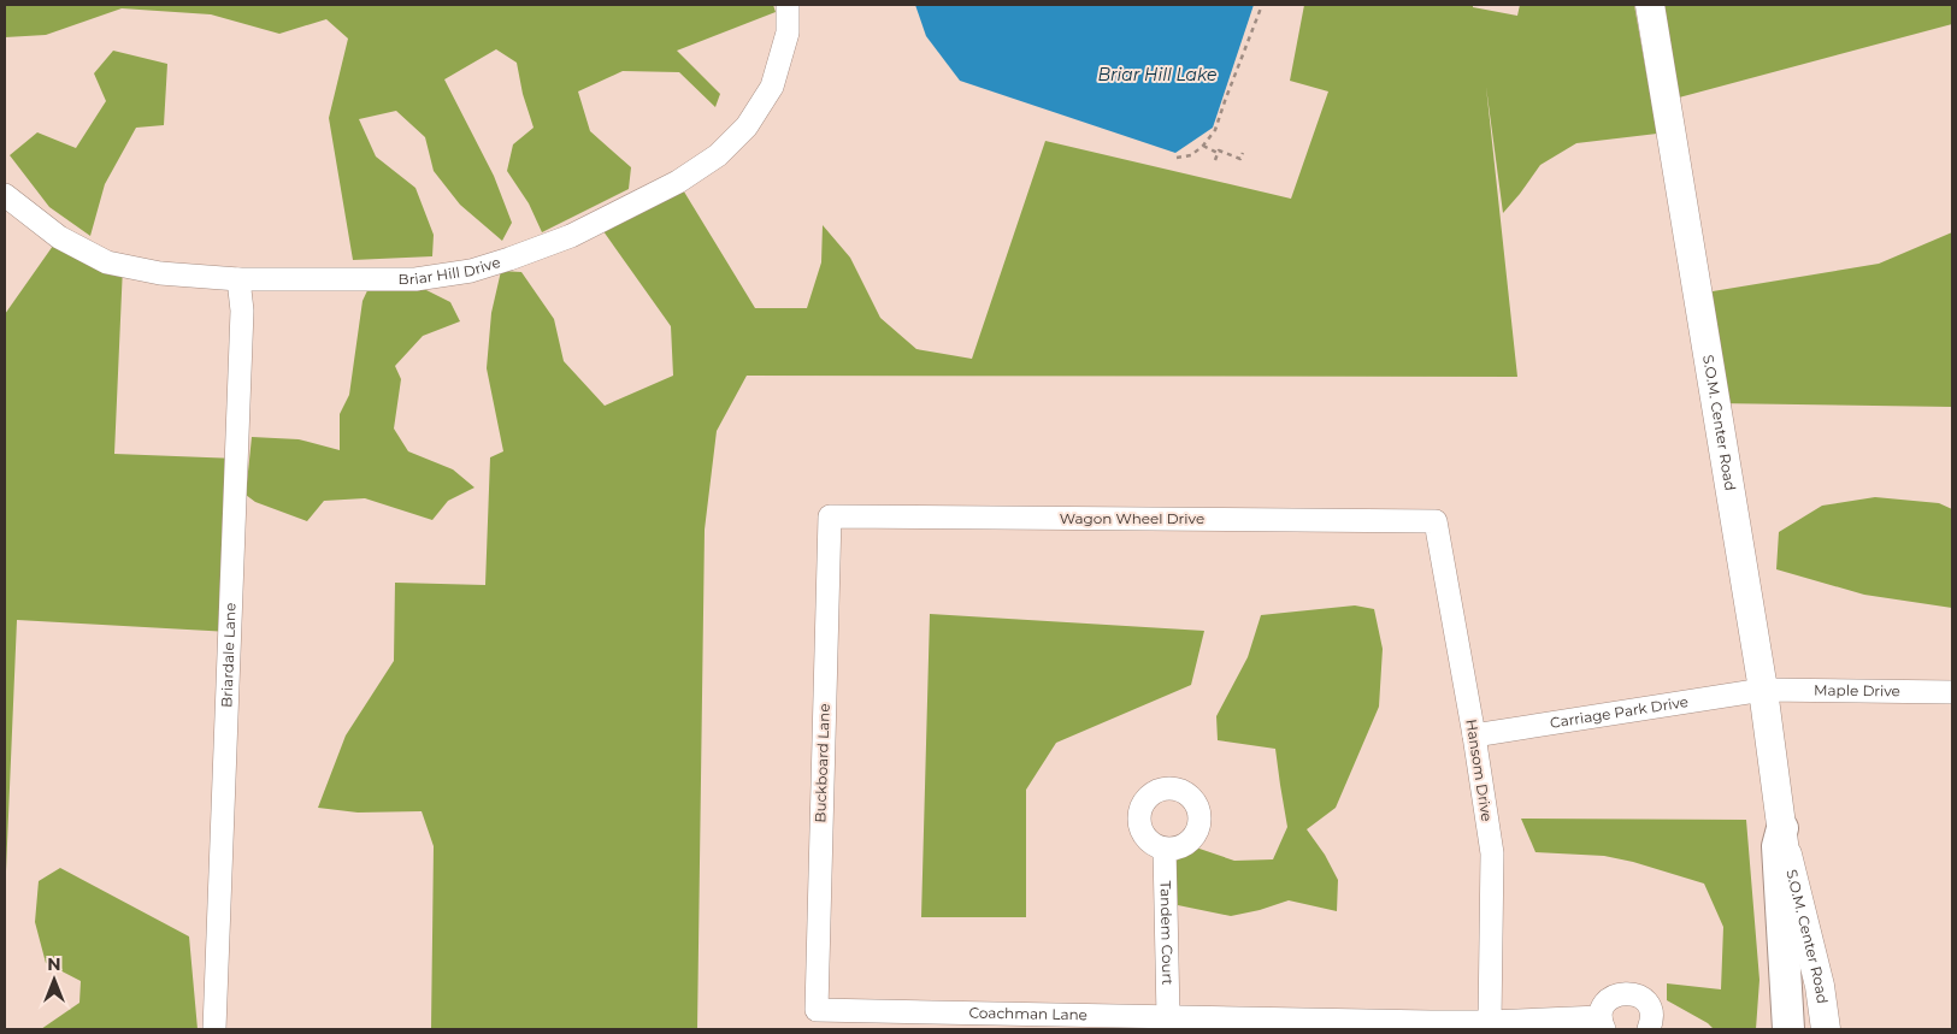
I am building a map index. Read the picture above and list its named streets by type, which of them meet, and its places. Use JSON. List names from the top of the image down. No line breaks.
{"streets":{"main road":["S.O.M. Center Road"],"street":["Briar Hill Drive","Wagon Wheel Drive","Briardale Lane","Maple Drive","Carriage Park Drive","Buckboard Lane","Hansom Drive","Tandem Court","Coachman Lane"]},"crossings":[["Briar Hill Drive","Briardale Lane"],["S.O.M. Center Road","Maple Drive"],["S.O.M. Center Road","Carriage Park Drive"],["Wagon Wheel Drive","Buckboard Lane"],["Wagon Wheel Drive","Hansom Drive"],["Maple Drive","Carriage Park Drive"],["Carriage Park Drive","Hansom Drive"],["Buckboard Lane","Coachman Lane"],["Hansom Drive","Coachman Lane"],["Tandem Court","Coachman Lane"]],"water":["Briar Hill Lake"],"north":"top"}
